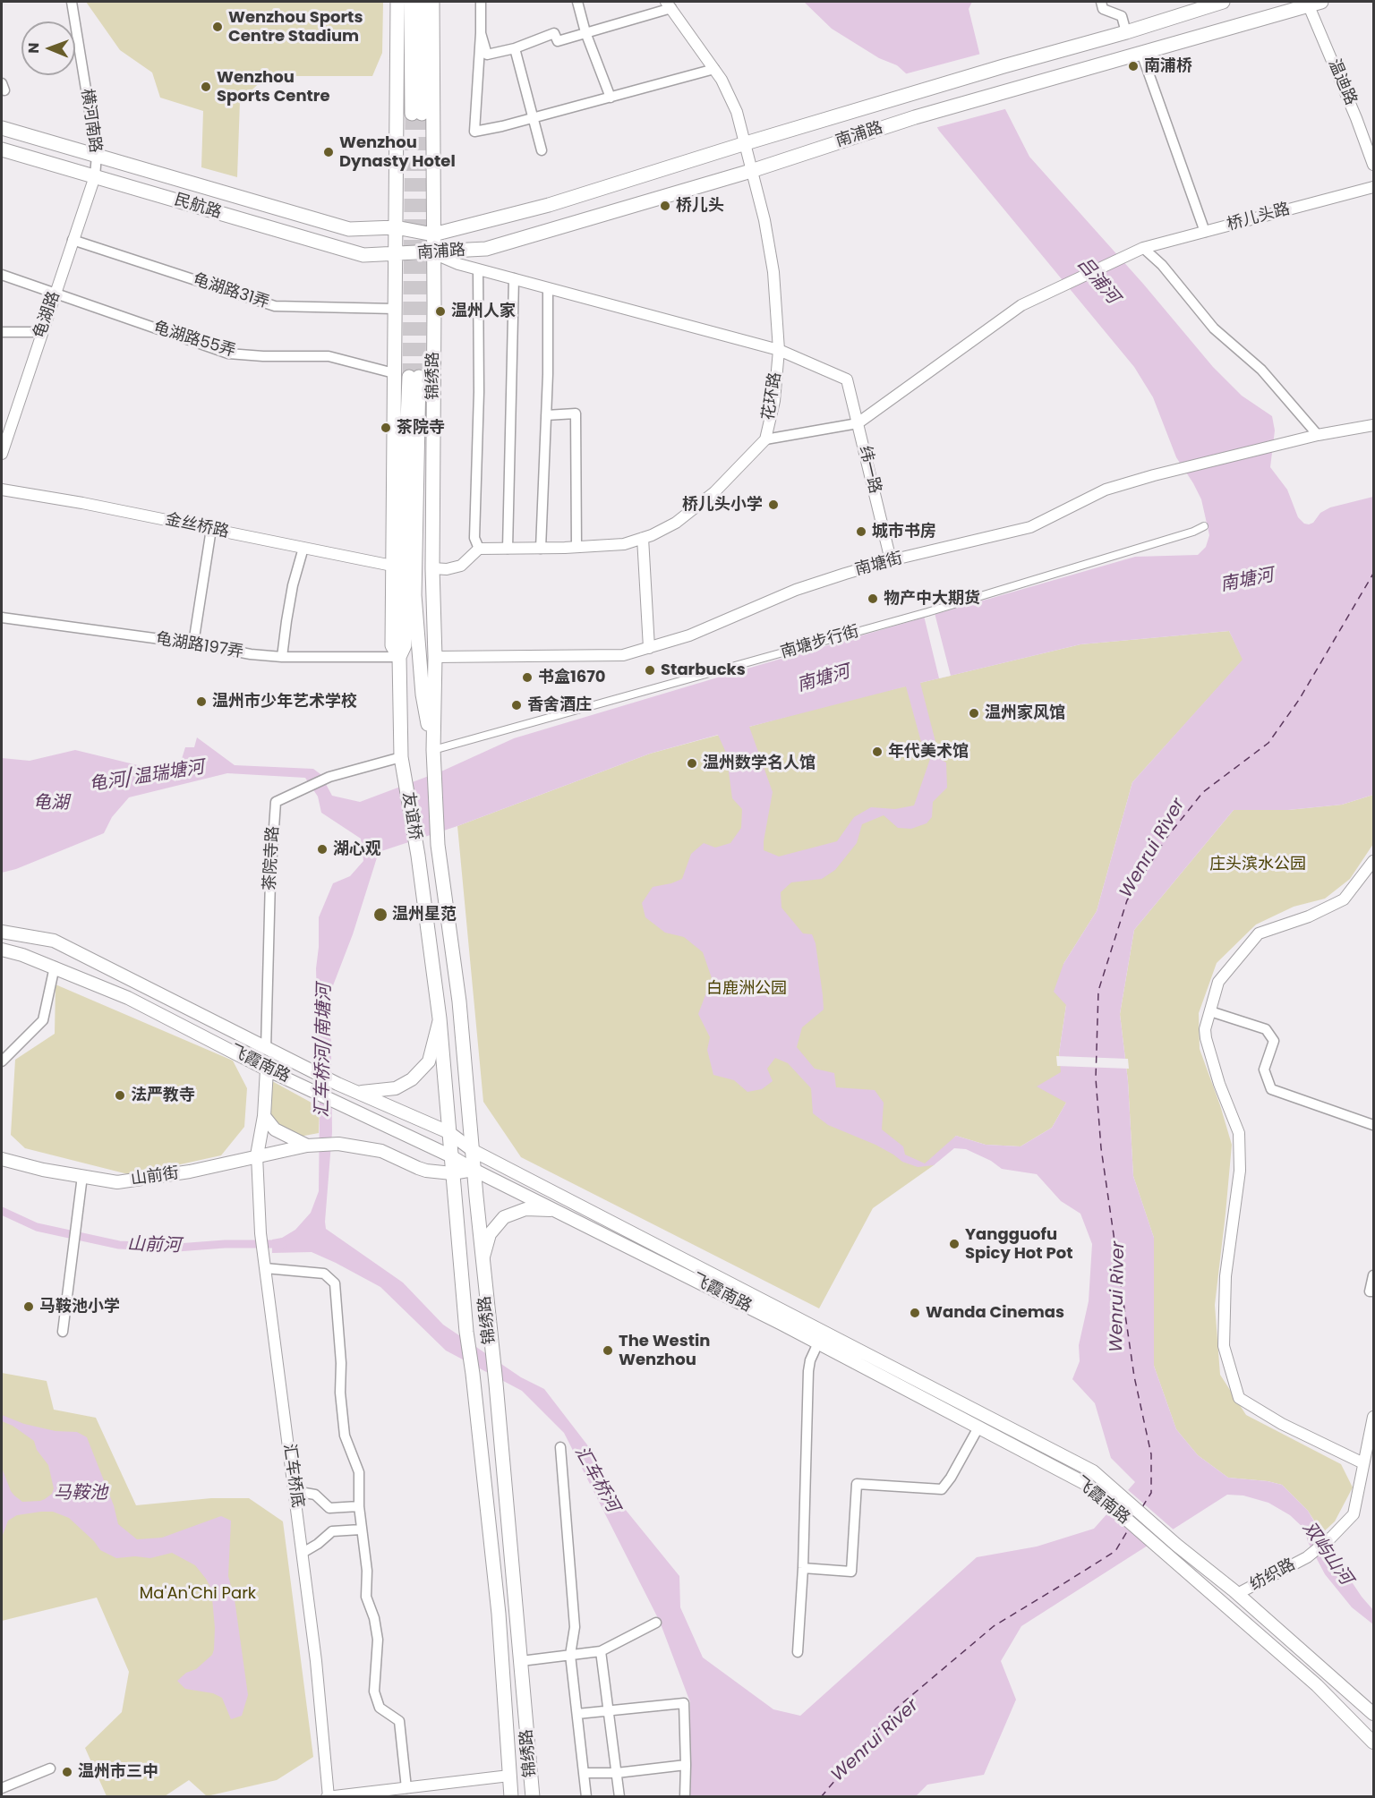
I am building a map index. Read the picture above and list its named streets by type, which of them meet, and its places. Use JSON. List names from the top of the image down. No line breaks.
{"streets":{"main road":["南浦路","民航路","锦绣路","友谊桥","飞霞南路","山前街"],"street":["温迪路","横河南路","桥儿头路","龟湖路31弄","龟湖路","龟湖路55弄","花环路","纬一路","金丝桥路","南塘街","南塘步行街","龟湖路197弄","茶院寺路","汇车桥底","纺织路"]},"crossings":[["温迪路","南浦路"],["横河南路","民航路"],["横河南路","龟湖路"],["南浦路","民航路"],["南浦路","锦绣路"],["南浦路","花环路"],["民航路","龟湖路"],["民航路","锦绣路"],["桥儿头路","纬一路"],["龟湖路31弄","龟湖路"],["龟湖路31弄","锦绣路"],["龟湖路","龟湖路55弄"],["龟湖路55弄","锦绣路"],["锦绣路","金丝桥路"],["锦绣路","南塘街"],["锦绣路","南塘步行街"],["锦绣路","龟湖路197弄"],["锦绣路","友谊桥"],["锦绣路","茶院寺路"],["锦绣路","飞霞南路"],["锦绣路","山前街"],["花环路","纬一路"],["纬一路","南塘街"],["茶院寺路","飞霞南路"],["飞霞南路","山前街"],["飞霞南路","纺织路"],["山前街","汇车桥底"]],"water":["吕浦河","南塘河","龟河/温瑞塘河","龟湖","Wenrui River","汇车桥河/南塘河","山前河","汇车桥河","马鞍池","双屿山河"],"parks":["庄头滨水公园","白鹿洲公园","Ma'An'Chi Park"],"places":["Wenzhou Sports Centre Stadium","南浦桥","Wenzhou Sports Centre","Wenzhou Dynasty Hotel","桥儿头","温州人家","茶院寺","桥儿头小学","城市书房","物产中大期货","Starbucks","书盒1670","温州市少年艺术学校","香舍酒庄","温州家风馆","年代美术馆","温州数学名人馆","湖心观","温州星范","法严教寺","Yangguofu Spicy Hot Pot","马鞍池小学","Wanda Cinemas","The Westin Wenzhou","温州市三中"],"north":"left"}
